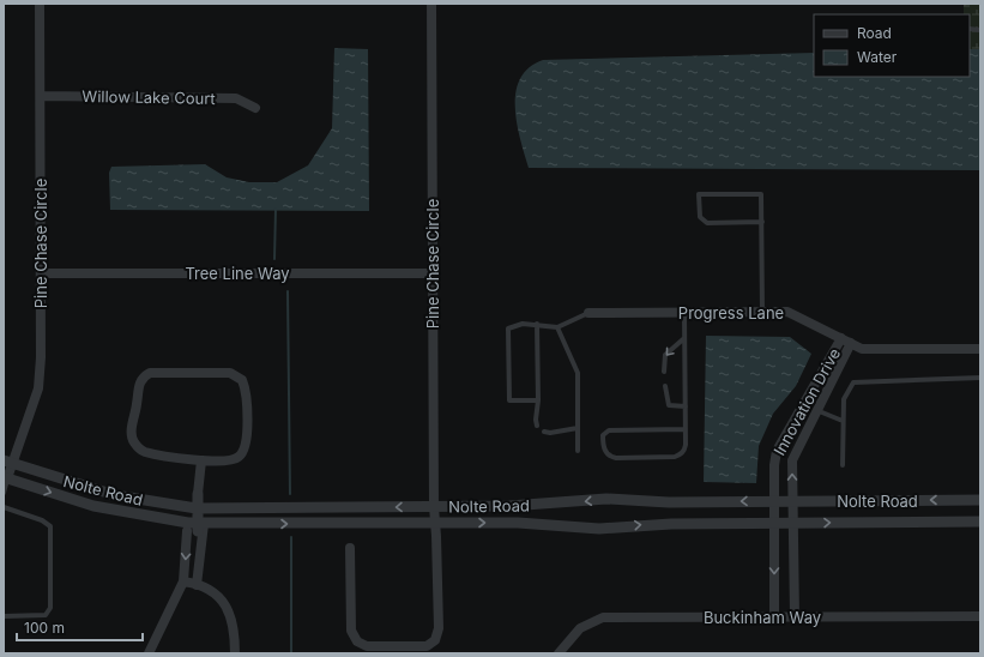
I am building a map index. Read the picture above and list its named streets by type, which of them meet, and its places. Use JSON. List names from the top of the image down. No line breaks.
{"streets":{"street":["Willow Lake Court","Pine Chase Circle","Tree Line Way","Progress Lane","Innovation Drive","Nolte Road","Buckinham Way"]},"crossings":[["Willow Lake Court","Pine Chase Circle"],["Pine Chase Circle","Tree Line Way"],["Pine Chase Circle","Nolte Road"],["Progress Lane","Innovation Drive"],["Innovation Drive","Nolte Road"],["Innovation Drive","Buckinham Way"]],"legend":["Road","Water"],"scale_bar":"100 m"}
